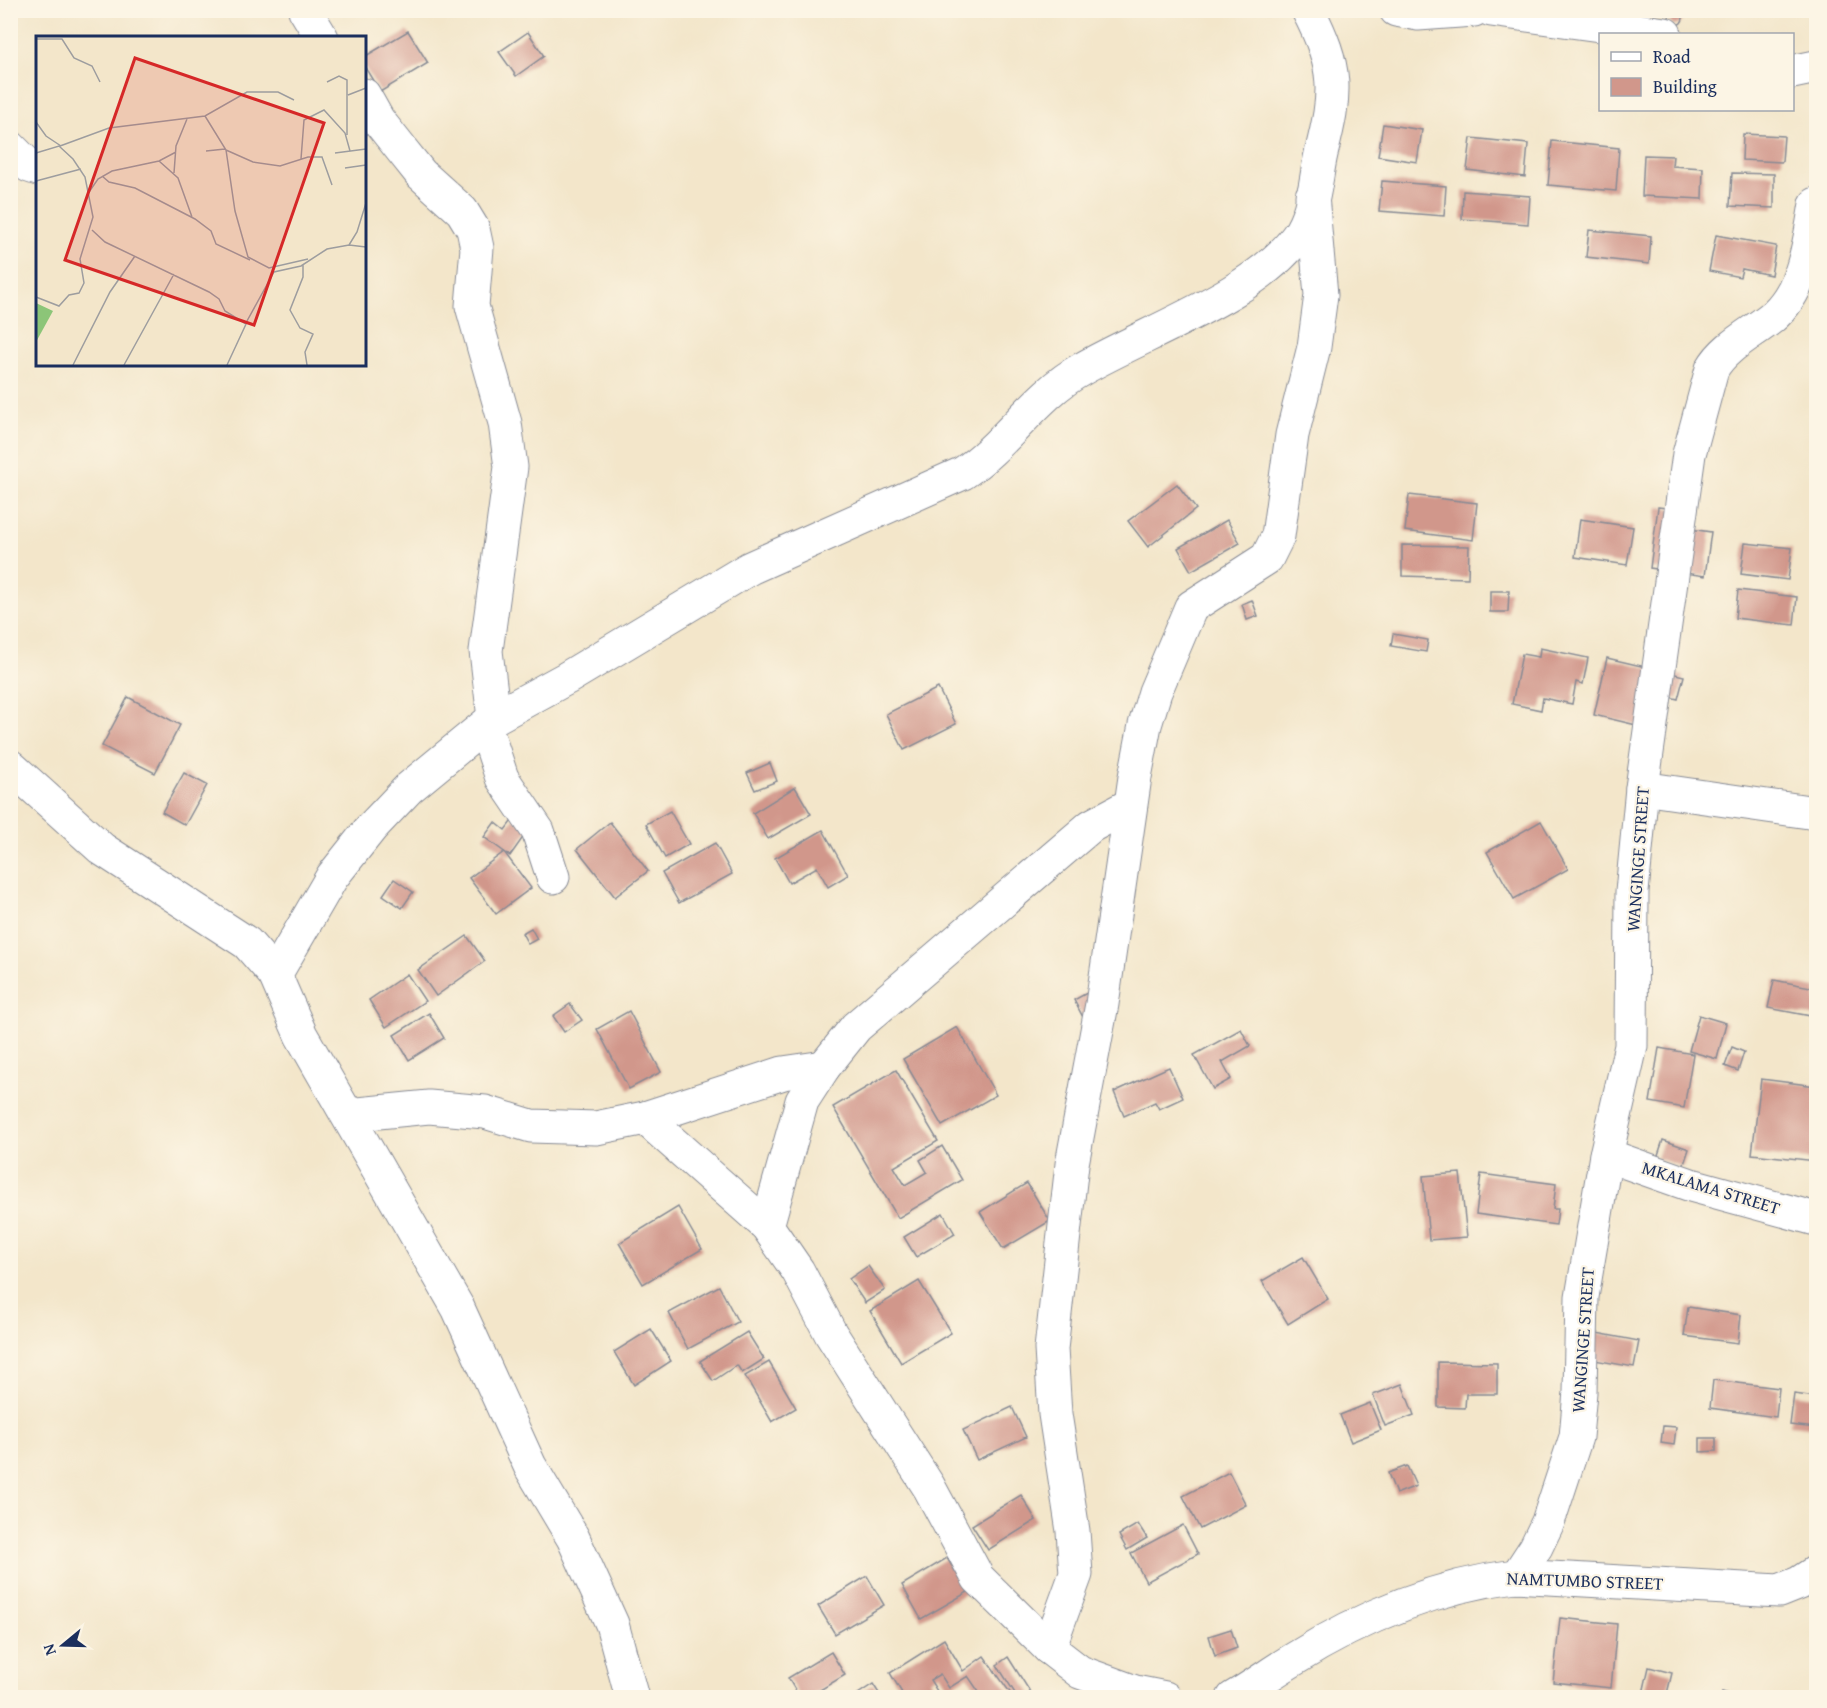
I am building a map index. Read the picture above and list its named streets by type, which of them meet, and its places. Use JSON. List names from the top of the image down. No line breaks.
{"streets":{"street":["WANGINGE STREET","MKALAMA STREET","NAMTUMBO STREET"]},"crossings":[["WANGINGE STREET","MKALAMA STREET"],["WANGINGE STREET","NAMTUMBO STREET"]],"legend":["Road","Building"],"north":"left"}
